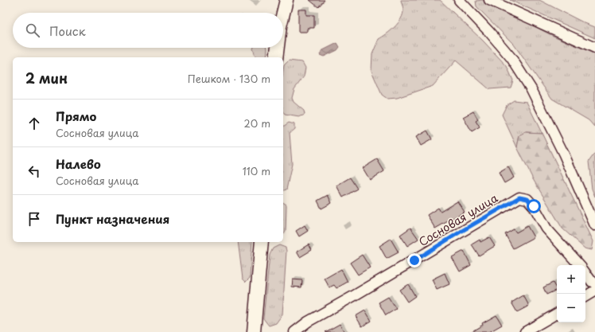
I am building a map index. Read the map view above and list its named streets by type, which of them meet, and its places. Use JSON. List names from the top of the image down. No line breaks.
{"streets":{"street":["Сосновая улица"]},"page":{"search":"Поиск","heading":["2 мин","Пешком · 130 m"],"list":[["Прямо","Сосновая улица","20 m"],["Налево","Сосновая улица","110 m"],"Пункт назначения"],"map_buttons":["+","−"]}}
